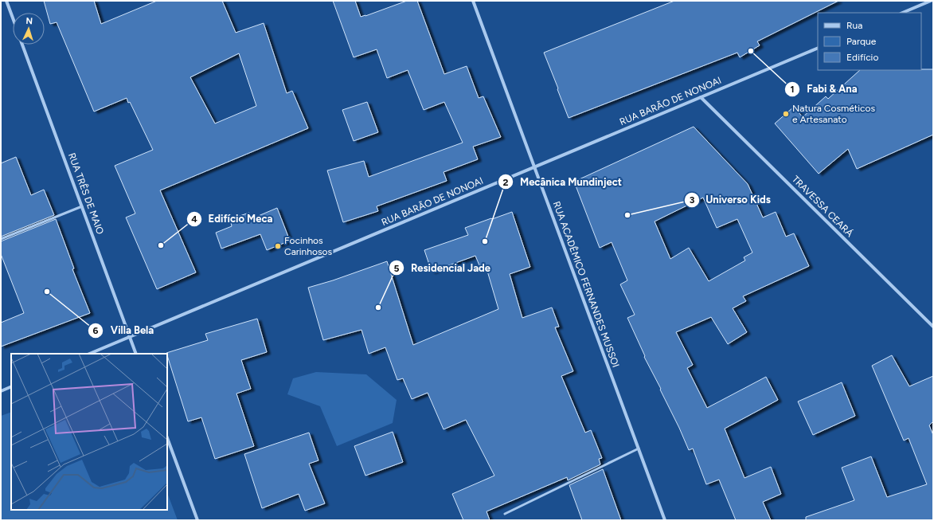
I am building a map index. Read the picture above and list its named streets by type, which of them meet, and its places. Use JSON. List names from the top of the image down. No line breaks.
{"streets":{"street":["RUA BARÃO DE NONOAI","RUA TRÊS DE MAIO","TRAVESSA CEARÁ","RUA ACADÊMICO FERNANDES MUSSOI"]},"crossings":[["RUA BARÃO DE NONOAI","RUA TRÊS DE MAIO"],["RUA BARÃO DE NONOAI","TRAVESSA CEARÁ"],["RUA BARÃO DE NONOAI","RUA ACADÊMICO FERNANDES MUSSOI"]],"places":["Fabi & Ana","Natura Cosméticos e Artesanato","Universo Kids","Mecânica Mundinject","Edifício Meca","Focinhos Carinhosos","Villa Bela","Residencial Jade"],"legend":["Rua","Parque","Edifício"],"north":"top"}
